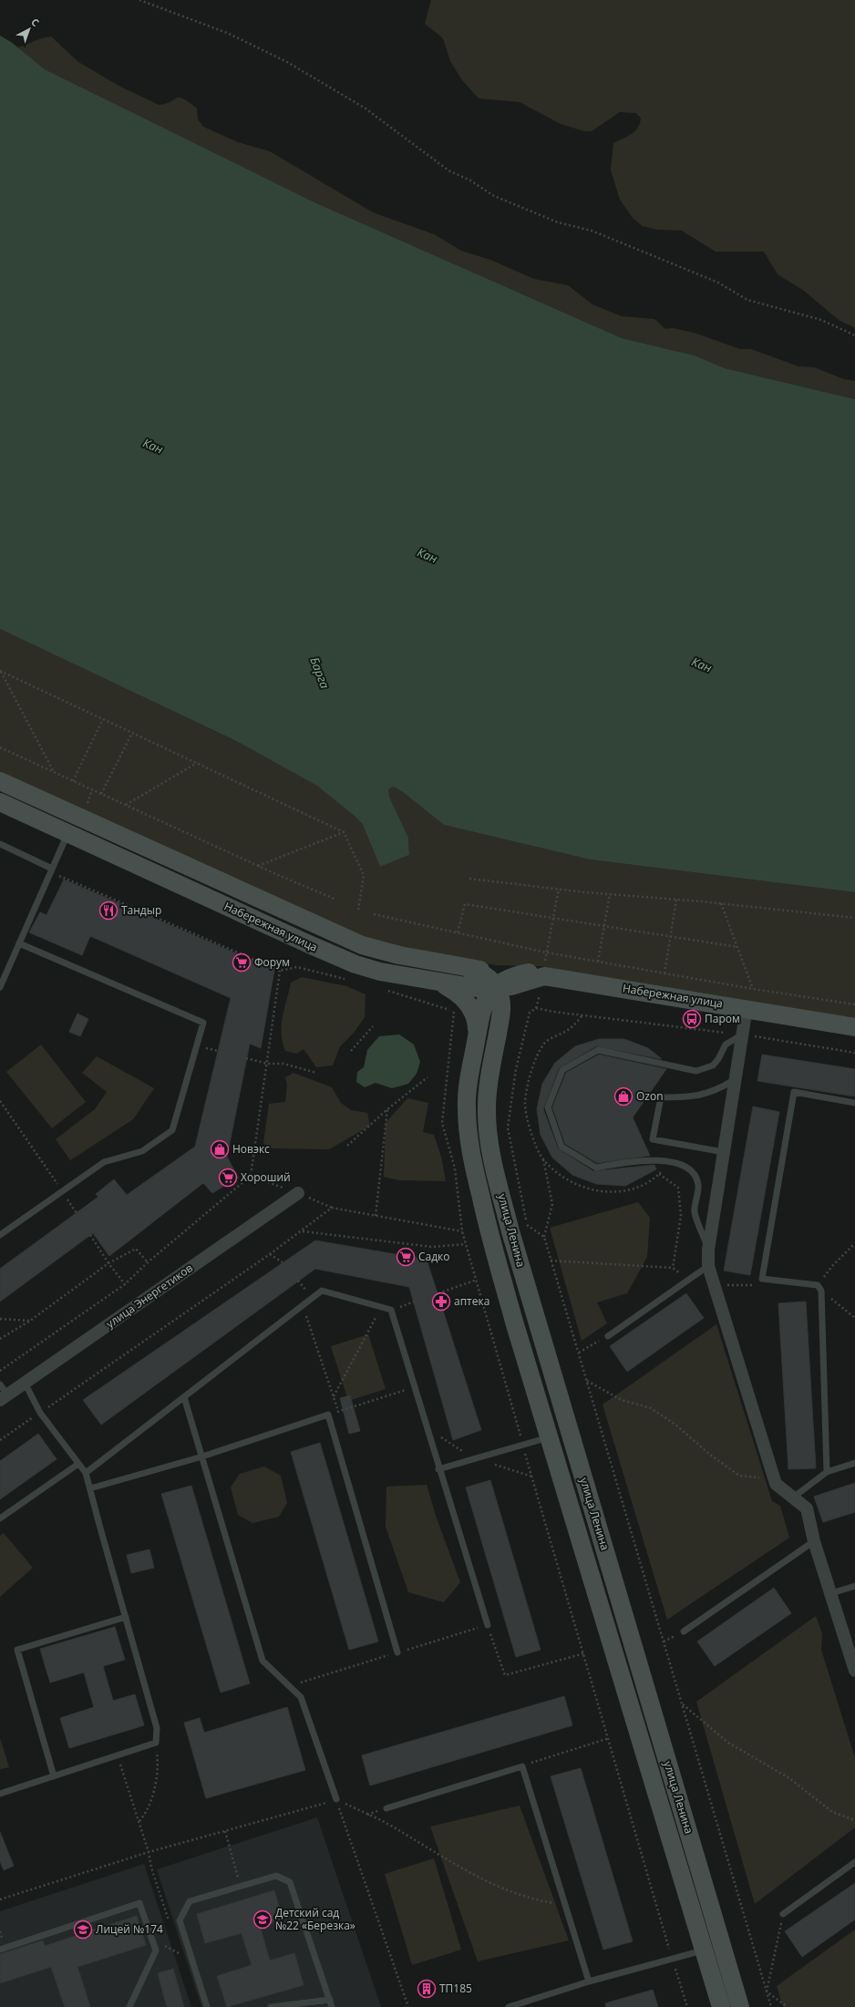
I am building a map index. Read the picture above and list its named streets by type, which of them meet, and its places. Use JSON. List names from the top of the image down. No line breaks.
{"streets":{"main road":["Набережная улица","улица Ленина"],"street":["улица Энергетиков"]},"crossings":[["Набережная улица","улица Ленина"]],"water":["Кан","Барга"],"places":{"restaurant":["Тандыр"],"supermarket":["Форум","Хороший","Садко"],"bus stop":["Паром"],"shop":["Ozon","Новэкс"],"pharmacy":["аптека"],"school or university":["Детский сад №22 «Березка»","Лицей №174"],"building":["ТП185"]},"north":"top right"}
